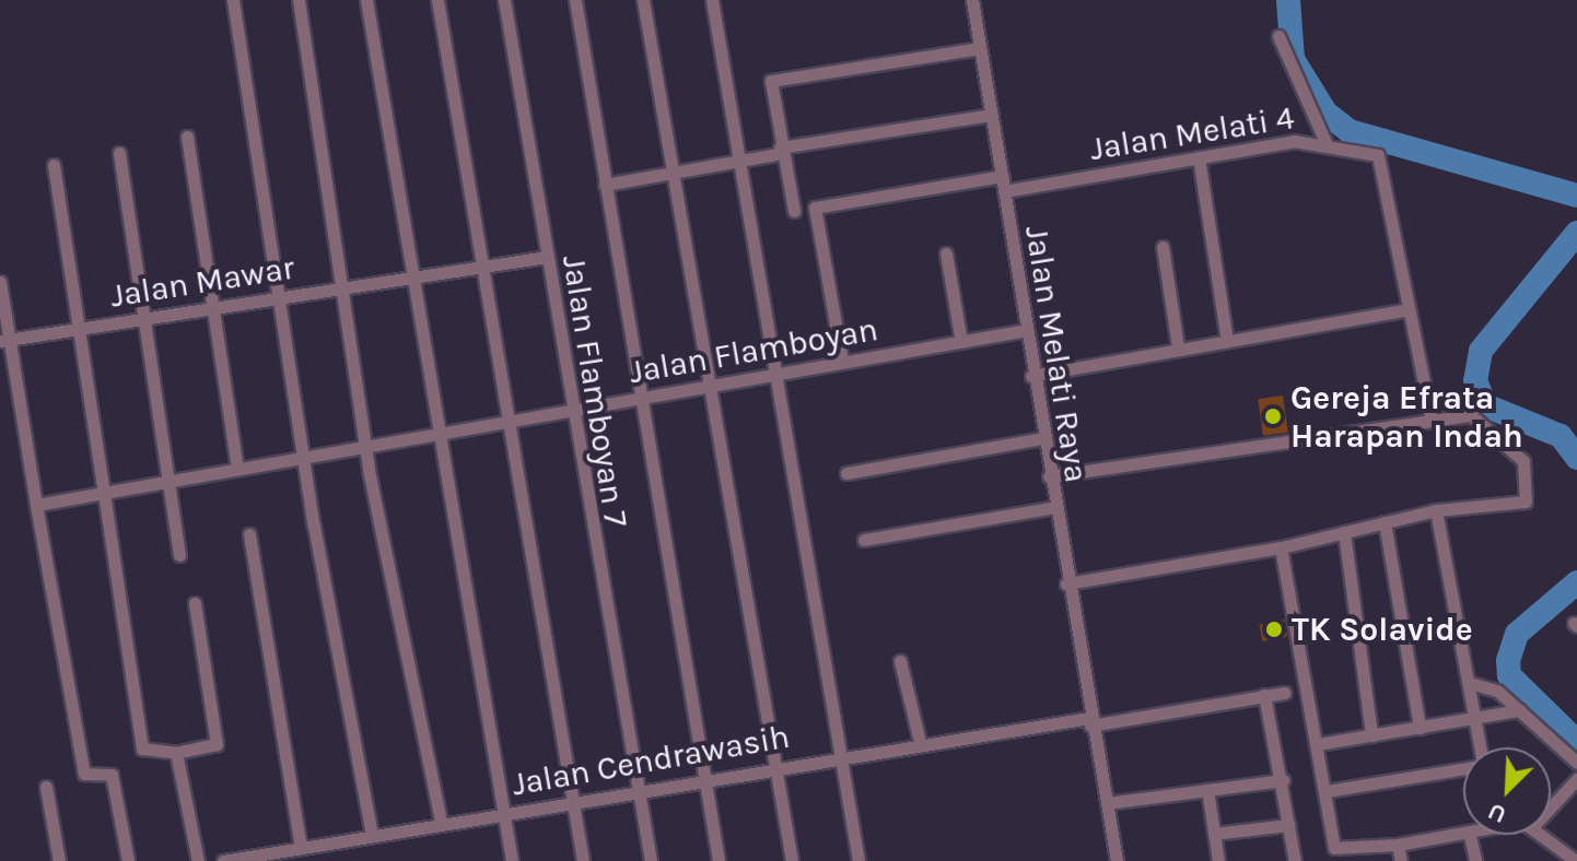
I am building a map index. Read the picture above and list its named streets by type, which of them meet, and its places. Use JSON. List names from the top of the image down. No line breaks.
{"streets":{"street":["Jalan Melati 4","Jalan Mawar","Jalan Flamboyan","Jalan Melati Raya","Jalan Flamboyan 7","Jalan Cendrawasih"]},"crossings":[["Jalan Melati 4","Jalan Melati Raya"],["Jalan Mawar","Jalan Flamboyan 7"],["Jalan Flamboyan","Jalan Melati Raya"],["Jalan Flamboyan","Jalan Flamboyan 7"],["Jalan Melati Raya","Jalan Cendrawasih"],["Jalan Flamboyan 7","Jalan Cendrawasih"]],"places":["Gereja Efrata Harapan Indah","TK Solavide"],"north":"bottom left"}
